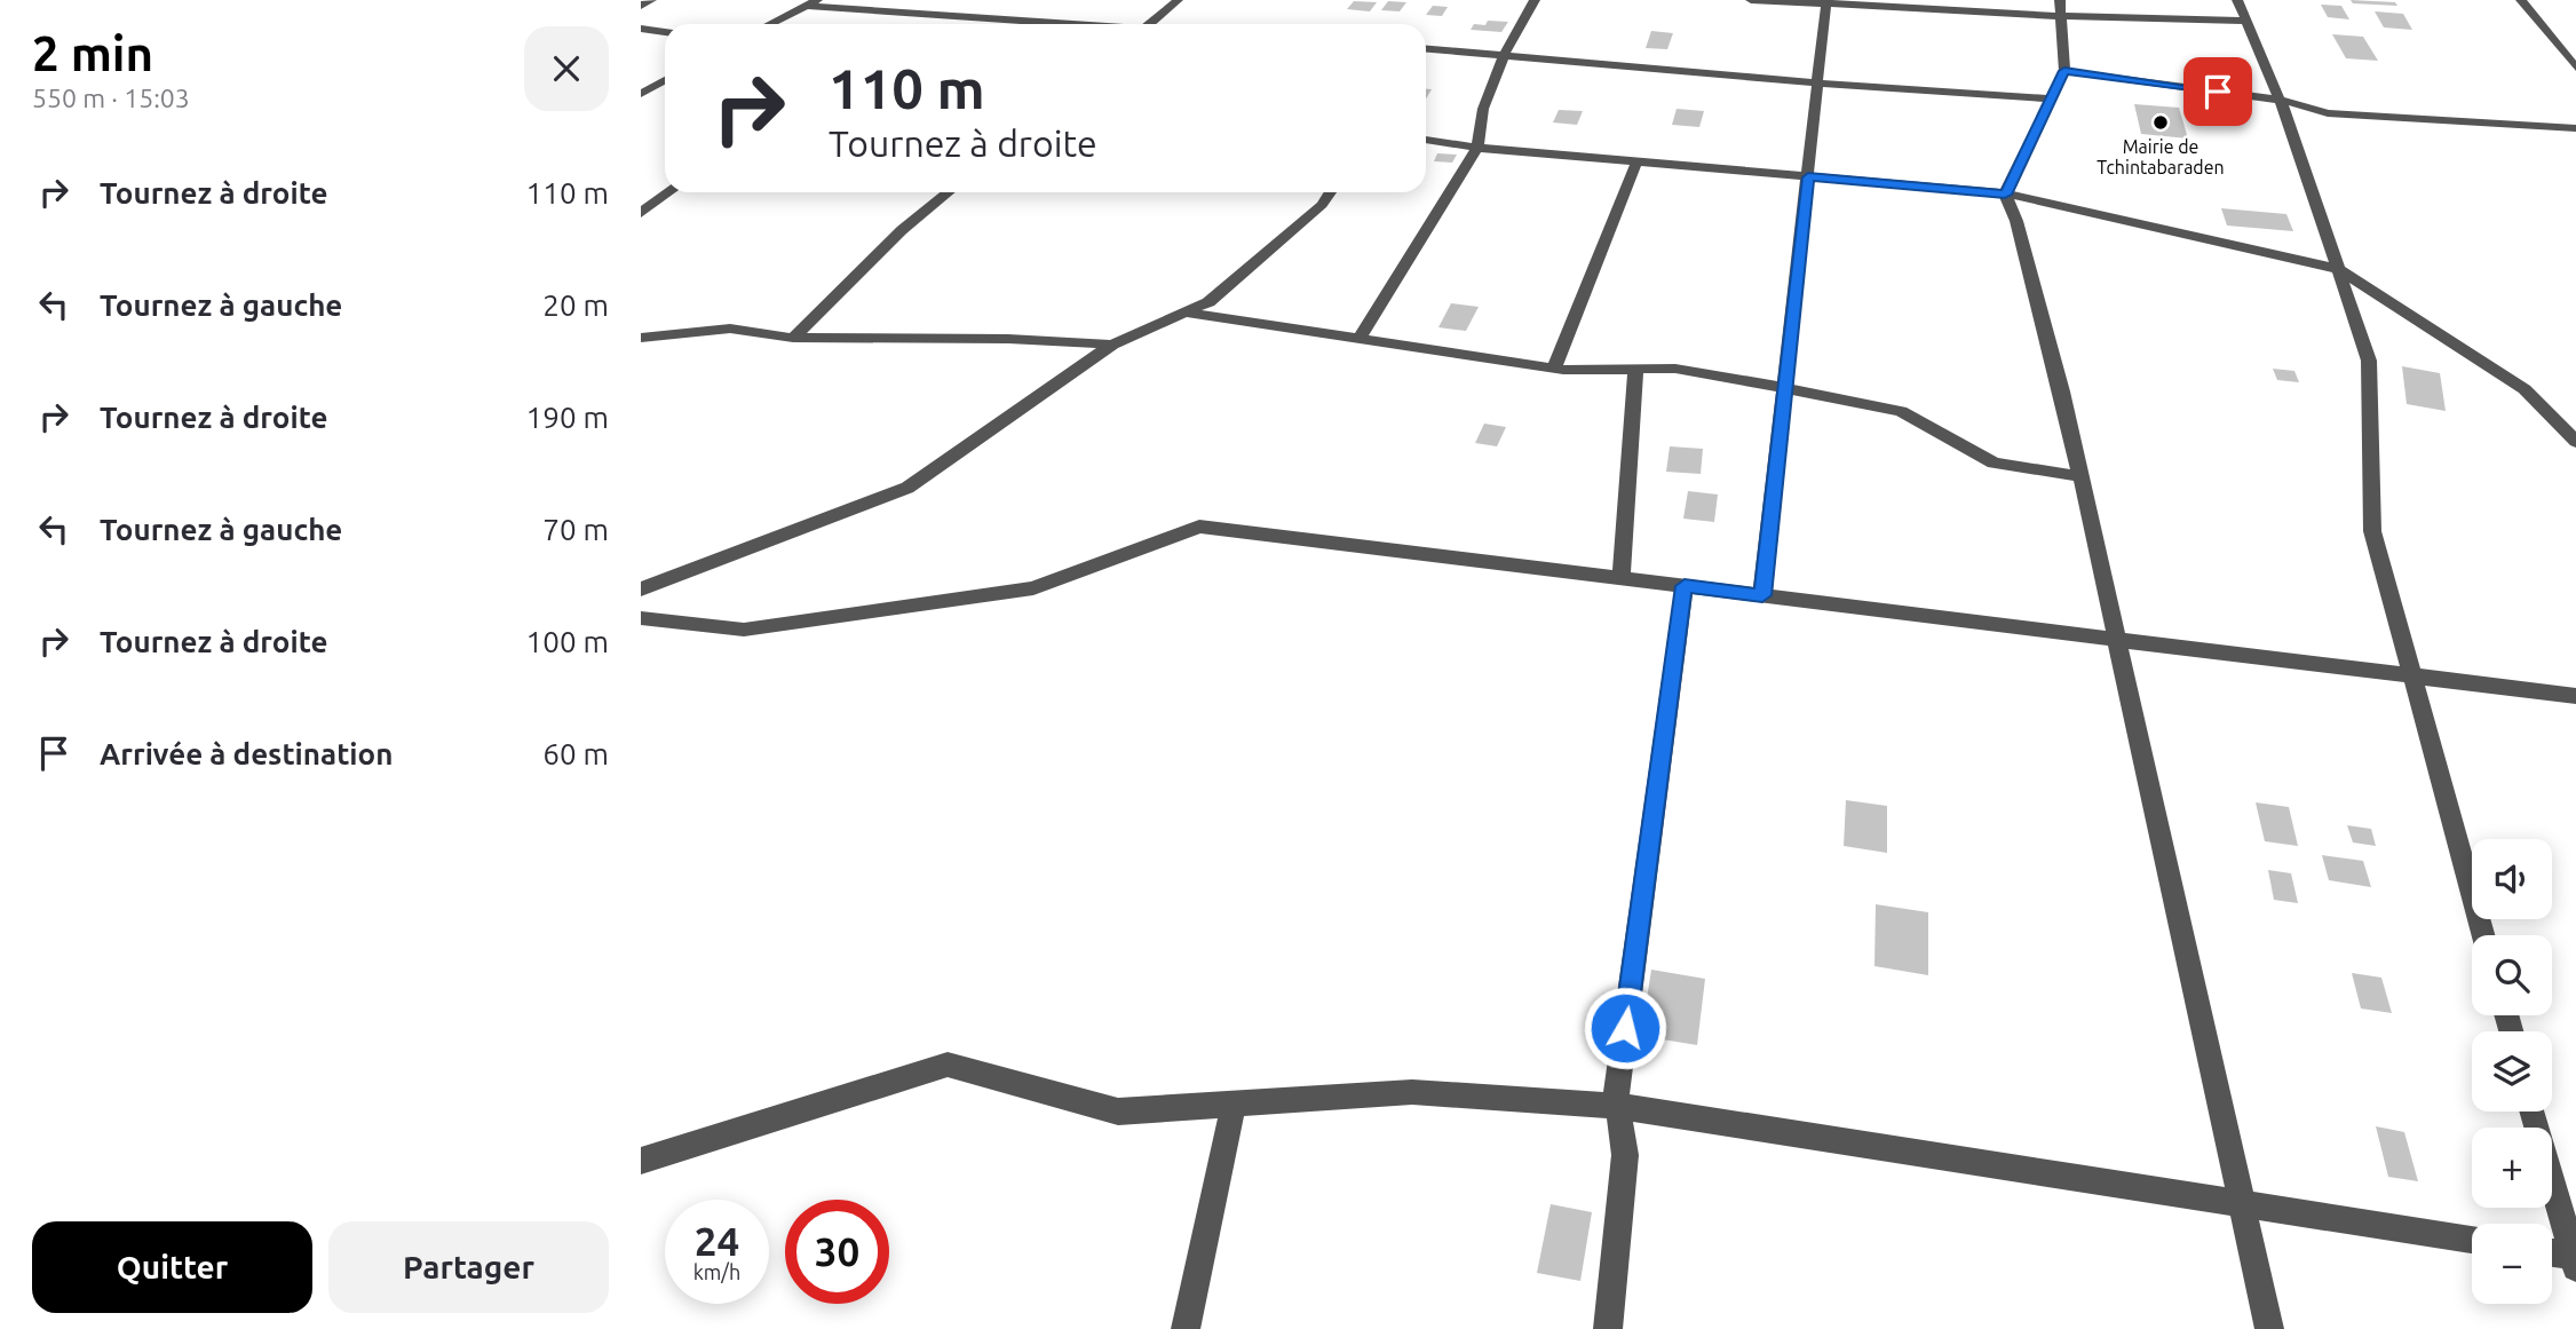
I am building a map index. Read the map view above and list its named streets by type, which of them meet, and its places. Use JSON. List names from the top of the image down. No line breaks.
{"places":["Mairie de Tchintabaraden"],"page":{"heading":["2 min","550 m · 15:03"],"turn":["110 m","Tournez à droite"],"list":[{"name":"Tournez à droite","value":"110 m"},{"name":"Tournez à gauche","value":"20 m"},{"name":"Tournez à droite","value":"190 m"},{"name":"Tournez à gauche","value":"70 m"},{"name":"Tournez à droite","value":"100 m"},{"name":"Arrivée à destination","value":"60 m"}],"map_buttons":["+","−"],"speed":"24 km/h","limit":"30","buttons":["Quitter","Partager"]}}
